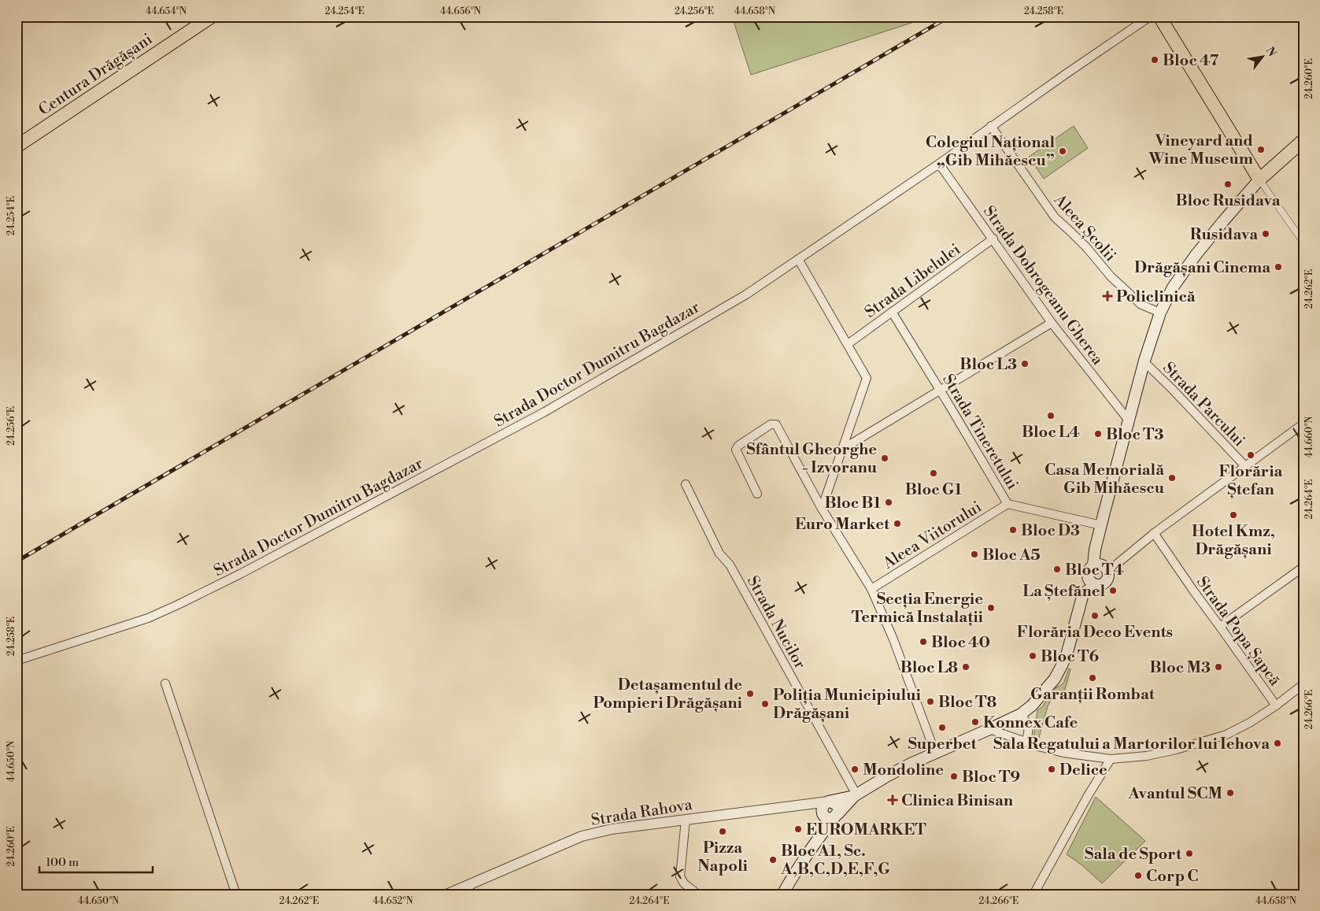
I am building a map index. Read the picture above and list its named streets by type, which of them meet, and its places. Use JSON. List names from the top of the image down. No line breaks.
{"streets":{"main road":["Centura Drăgășani"],"street":["Aleea Școlii","Strada Libelulei","Strada Dobrogeanu Gherea","Strada Doctor Dumitru Bagdazar","Strada Parcului","Strada Tineretului","Aleea Viitorului","Strada Nucilor","Strada Popa Șapcă","Strada Rahova"]},"crossings":[["Aleea Școlii","Strada Doctor Dumitru Bagdazar"],["Strada Libelulei","Strada Dobrogeanu Gherea"],["Strada Libelulei","Strada Tineretului"],["Strada Dobrogeanu Gherea","Strada Doctor Dumitru Bagdazar"],["Strada Tineretului","Aleea Viitorului"]],"places":{"other":["Bloc 47","Vineyard and Wine Museum","Colegiul Național „Gib Mihăescu”","Bloc Rusidava","Rusidava","Drăgășani Cinema","Bloc L3","Bloc L4","Bloc T3","Florăria Ștefan","Sfântul Gheorghe - Izvoranu","Bloc G1","Casa Memorială Gib Mihăescu","Bloc B1","Hotel Kmz, Drăgășani","Euro Market","Bloc D3","Bloc A5","Bloc T4","La Ștefănel","Secția Energie Termică Instalații","Florăria Deco Events","Bloc 40","Bloc T6","Bloc L8","Bloc M3","Garanții Rombat","Detașamentul de Pompieri Drăgășani","Bloc T8","Poliția Municipiului Drăgășani","Konnex Cafe","Superbet","Sala Regatului a Martorilor lui Iehova","Mondoline","Delice","Bloc T9","Avantul SCM","EUROMARKET","Pizza Napoli","Sala de Sport","Bloc A1, Sc. A,B,C,D,E,F,G","Corp C"],"health":["Policlinică","Clinica Binisan"]},"scale_bar":"100 m","north":"top right","coordinates":["44.654°N","24.254°E","44.656°N","24.256°E","44.658°N","24.258°E","24.260°E","24.262°E","44.660°N","24.264°E","24.266°E","44.650°N","44.652°N"]}
